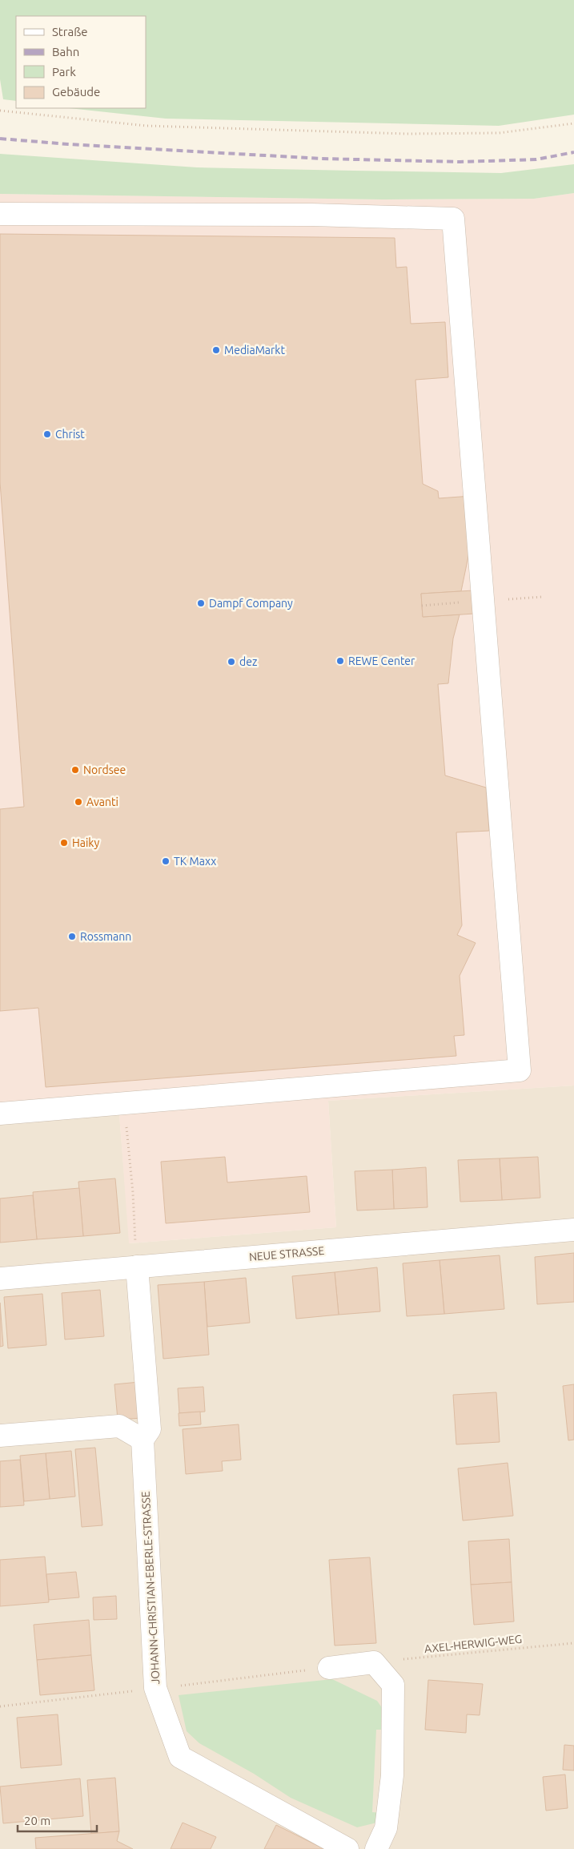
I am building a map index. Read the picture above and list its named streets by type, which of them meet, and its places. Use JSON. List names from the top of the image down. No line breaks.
{"streets":{"street":["NEUE STRASSE","JOHANN-CHRISTIAN-EBERLE-STRASSE"],"path":["AXEL-HERWIG-WEG"]},"places":["MediaMarkt","Christ","Dampf Company","REWE Center","dez","Nordsee","Avanti","Haiky","TK Maxx","Rossmann"],"legend":["Straße","Bahn","Park","Gebäude"],"scale_bar":"20 m"}
